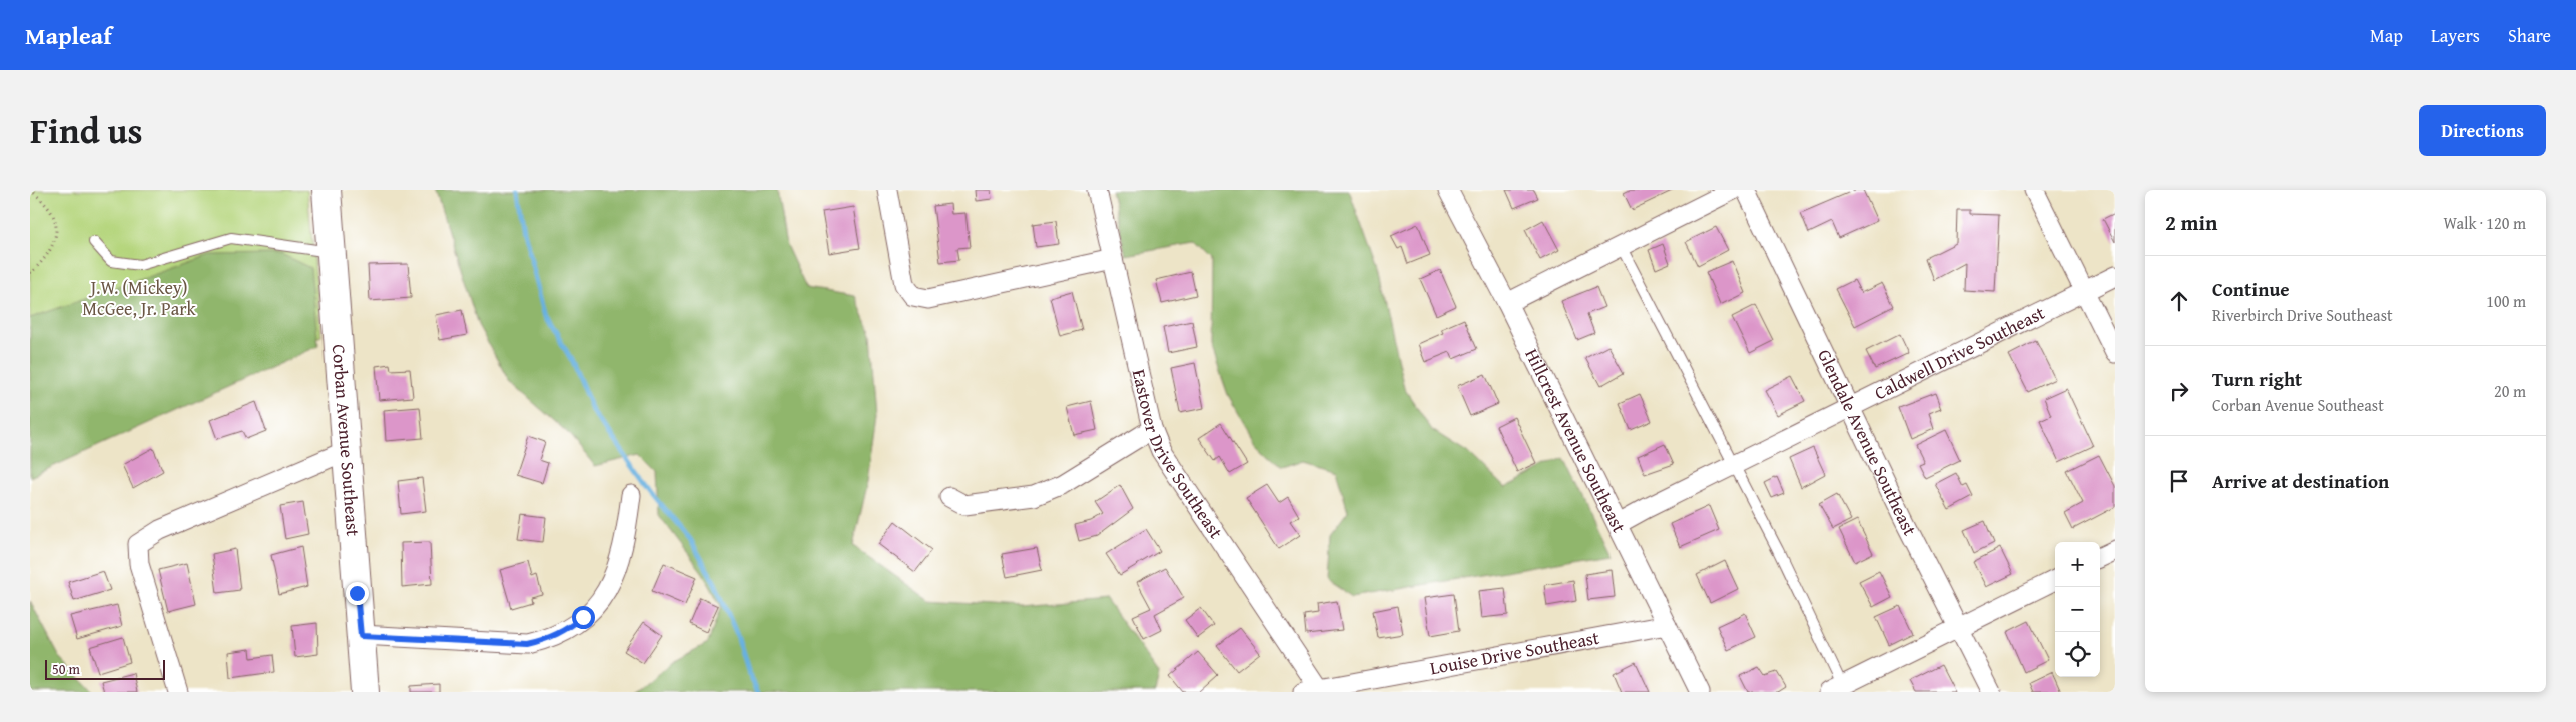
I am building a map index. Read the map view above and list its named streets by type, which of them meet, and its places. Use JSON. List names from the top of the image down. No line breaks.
{"streets":{"main road":["Corban Avenue Southeast"],"street":["Caldwell Drive Southeast","Hillcrest Avenue Southeast","Glendale Avenue Southeast","Eastover Drive Southeast","Louise Drive Southeast"]},"crossings":[["Caldwell Drive Southeast","Hillcrest Avenue Southeast"],["Caldwell Drive Southeast","Glendale Avenue Southeast"],["Hillcrest Avenue Southeast","Louise Drive Southeast"],["Eastover Drive Southeast","Louise Drive Southeast"]],"parks":["J.W. (Mickey) McGee, Jr. Park"],"scale_bar":"50 m","page":{"header":"Mapleaf","nav":["Map","Layers","Share"],"title":"Find us","buttons":"Directions","heading":["2 min","Walk · 120 m"],"list":[["Continue","Riverbirch Drive Southeast","100 m"],["Turn right","Corban Avenue Southeast","20 m"],"Arrive at destination"],"map_buttons":["+","−"],"scale":"50 m"}}
